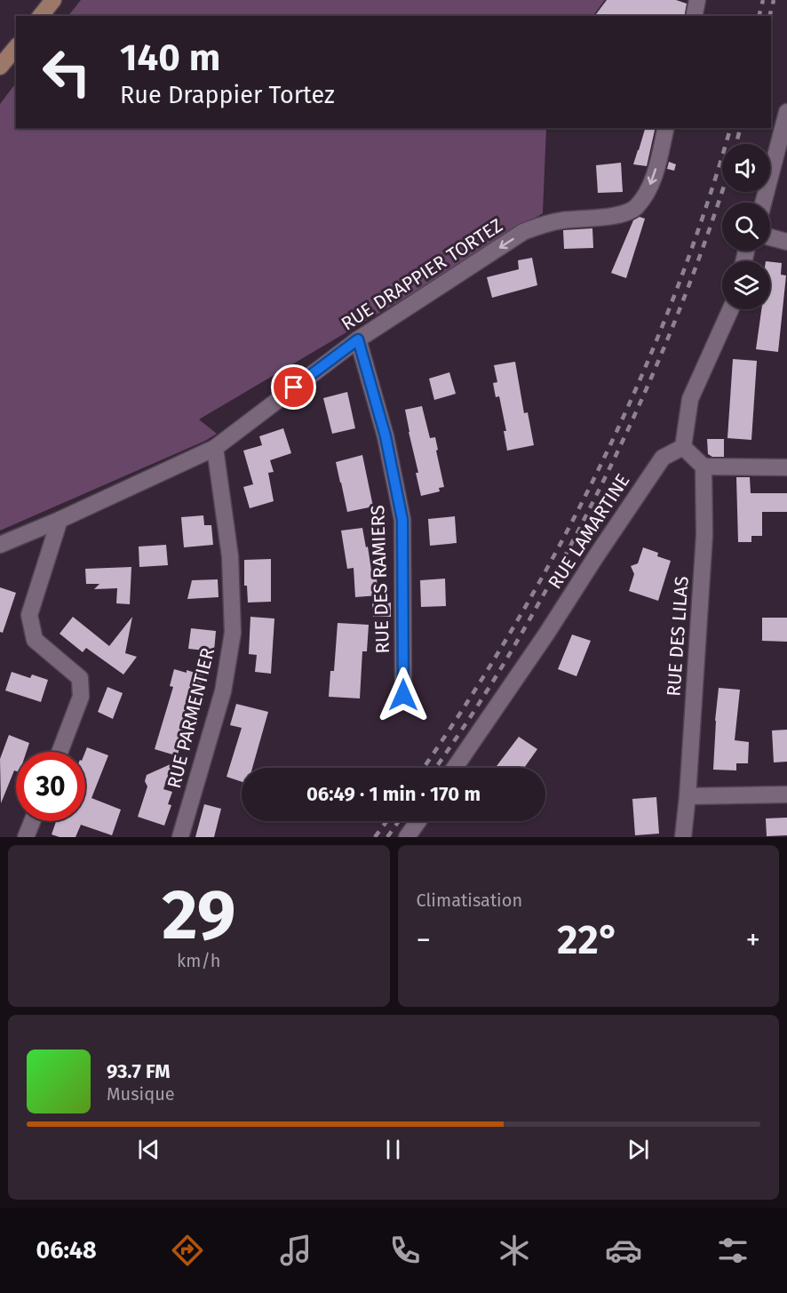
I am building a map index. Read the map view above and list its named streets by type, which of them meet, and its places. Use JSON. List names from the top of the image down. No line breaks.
{"streets":{"street":["RUE DRAPPIER TORTEZ","RUE LAMARTINE","RUE DES RAMIERS","RUE DES LILAS","RUE PARMENTIER"]},"crossings":[["RUE DRAPPIER TORTEZ","RUE DES RAMIERS"],["RUE DRAPPIER TORTEZ","RUE PARMENTIER"]],"one_way":["RUE DRAPPIER TORTEZ"],"page":{"turn":["140 m","Rue Drappier Tortez"],"limit":"30","trip":"06:49 · 1 min · 170 m","tile":[["29","km/h"],"Climatisation"],"heat":["−","22°","+"],"song":["93.7 FM","Musique"],"tabs":"06:48"}}
